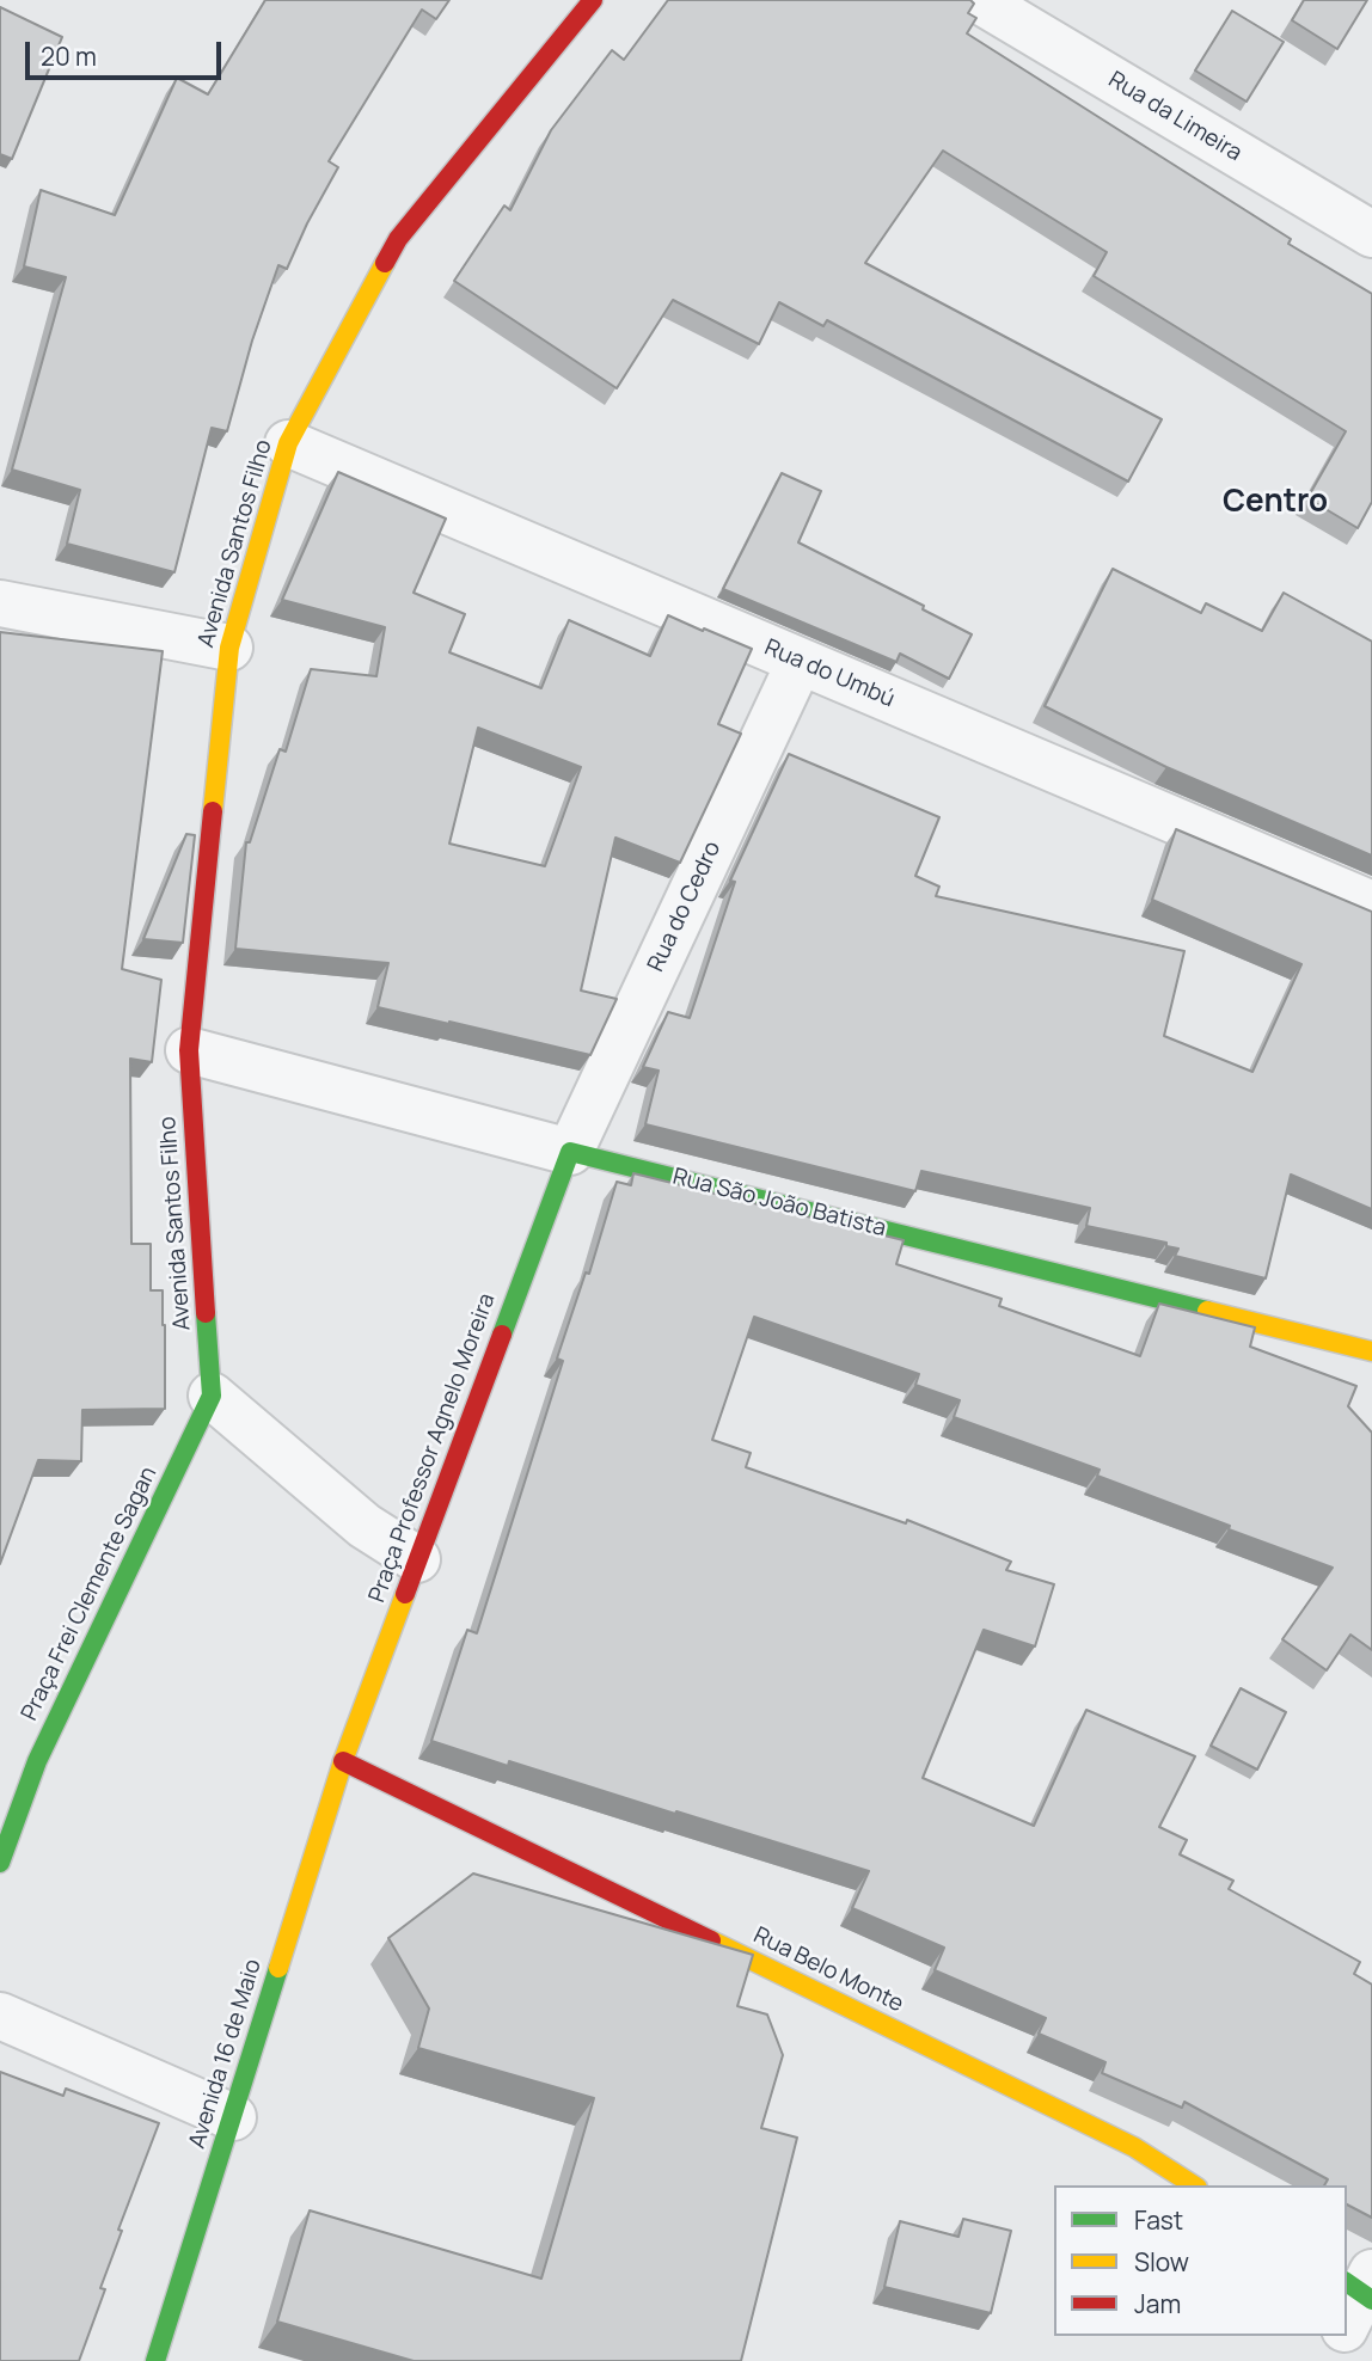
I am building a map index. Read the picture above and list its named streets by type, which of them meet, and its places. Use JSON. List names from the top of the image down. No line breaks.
{"streets":{"street":["Rua da Limeira","Avenida Santos Filho","Rua do Umbú","Rua do Cedro","Rua São João Batista","Praça Professor Agnelo Moreira","Praça Frei Clemente Sagan","Rua Belo Monte","Avenida 16 de Maio"]},"crossings":[["Avenida Santos Filho","Rua do Umbú"],["Avenida Santos Filho","Rua São João Batista"],["Avenida Santos Filho","Praça Frei Clemente Sagan"],["Rua do Umbú","Rua do Cedro"],["Rua do Cedro","Rua São João Batista"],["Rua do Cedro","Praça Professor Agnelo Moreira"],["Rua São João Batista","Praça Professor Agnelo Moreira"],["Praça Professor Agnelo Moreira","Rua Belo Monte"],["Praça Professor Agnelo Moreira","Avenida 16 de Maio"],["Rua Belo Monte","Avenida 16 de Maio"]],"districts":["Centro"],"legend":["Fast","Slow","Jam"],"scale_bar":"20 m"}
